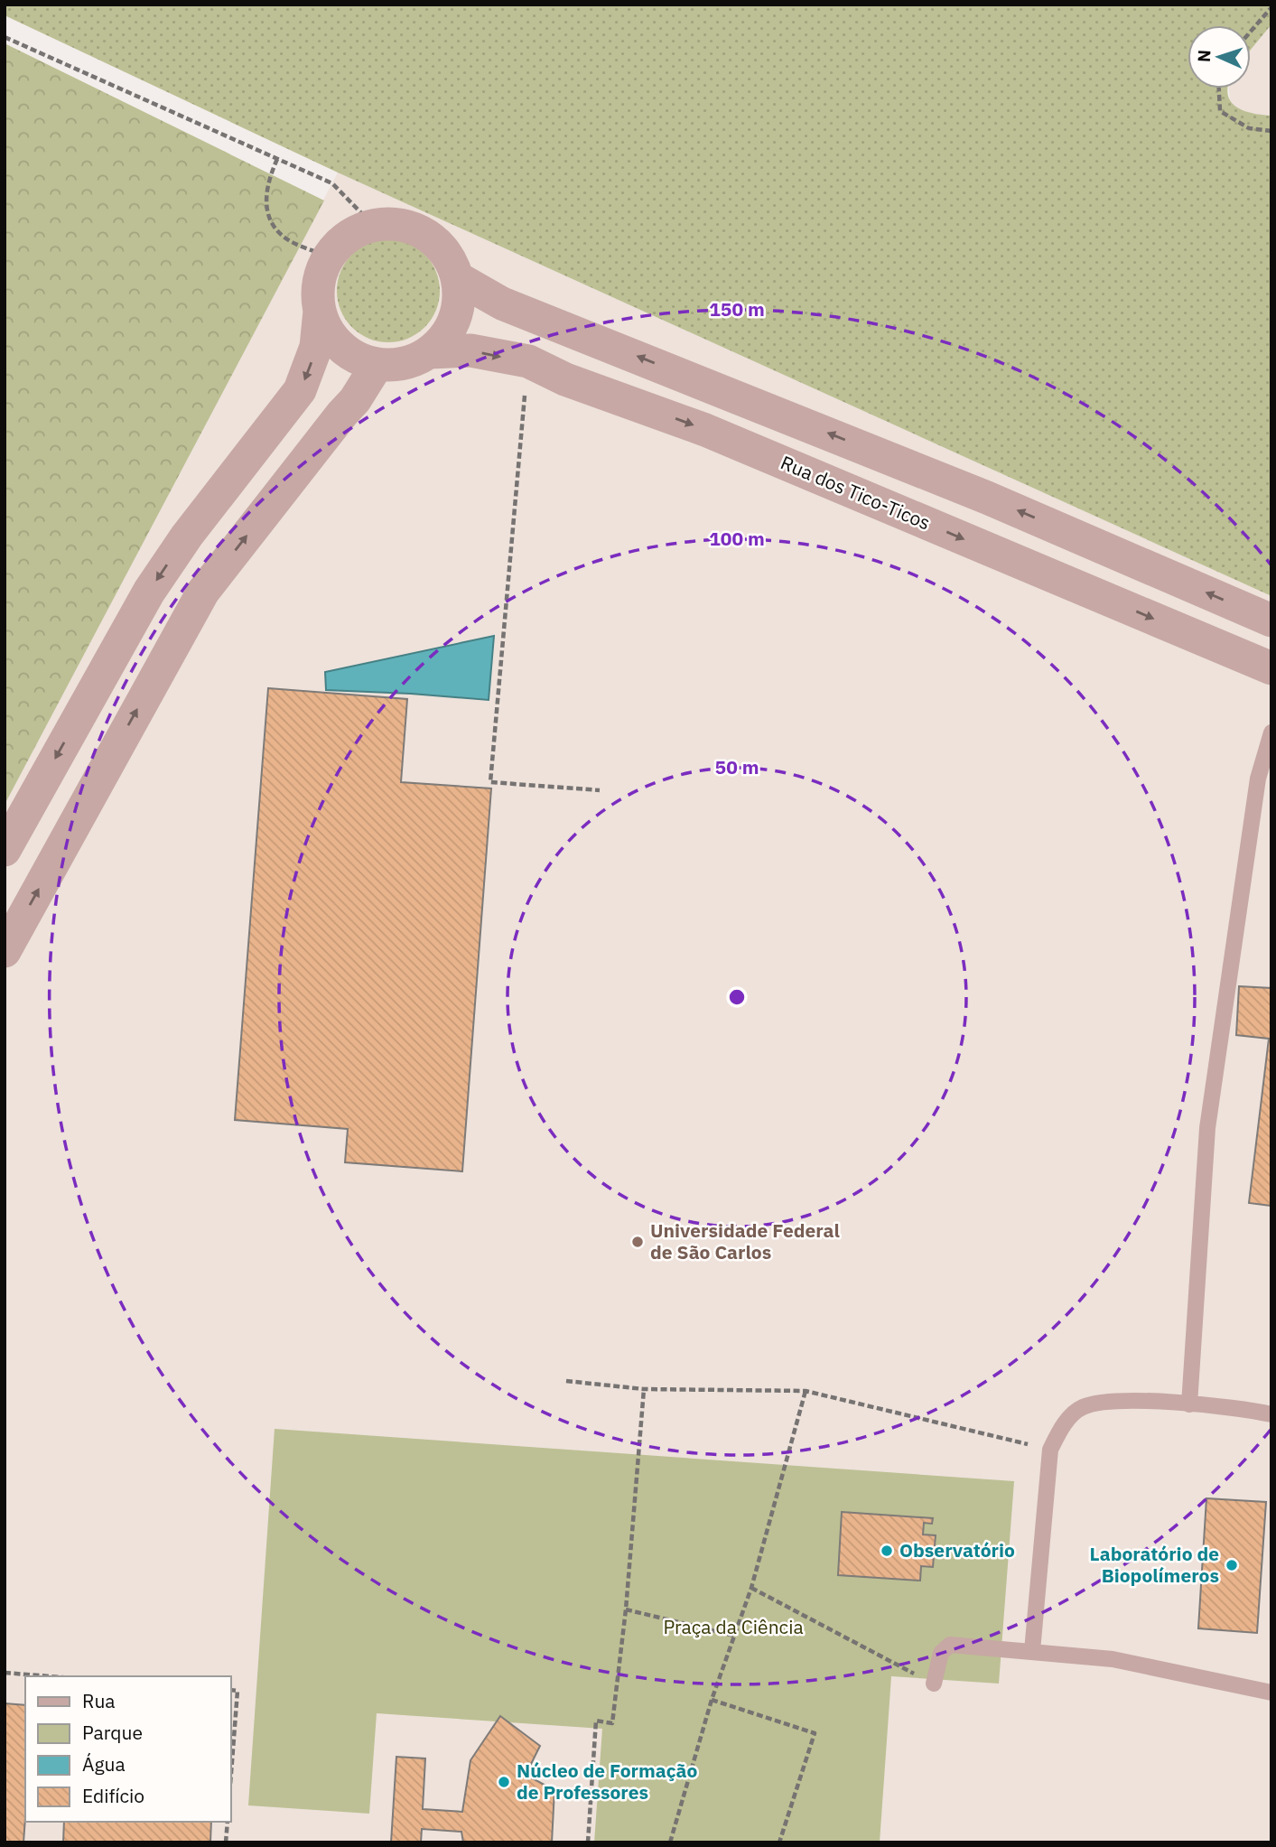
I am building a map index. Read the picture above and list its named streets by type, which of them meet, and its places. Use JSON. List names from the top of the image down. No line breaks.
{"streets":{"street":["Rua dos Tico-Ticos"]},"parks":["Praça da Ciência"],"places":["Universidade Federal de São Carlos","Observatório","Laboratório de Biopolímeros","Núcleo de Formação de Professores"],"legend":["Rua","Parque","Água","Edifício"],"north":"left","rings":["150 m","100 m","50 m"]}
